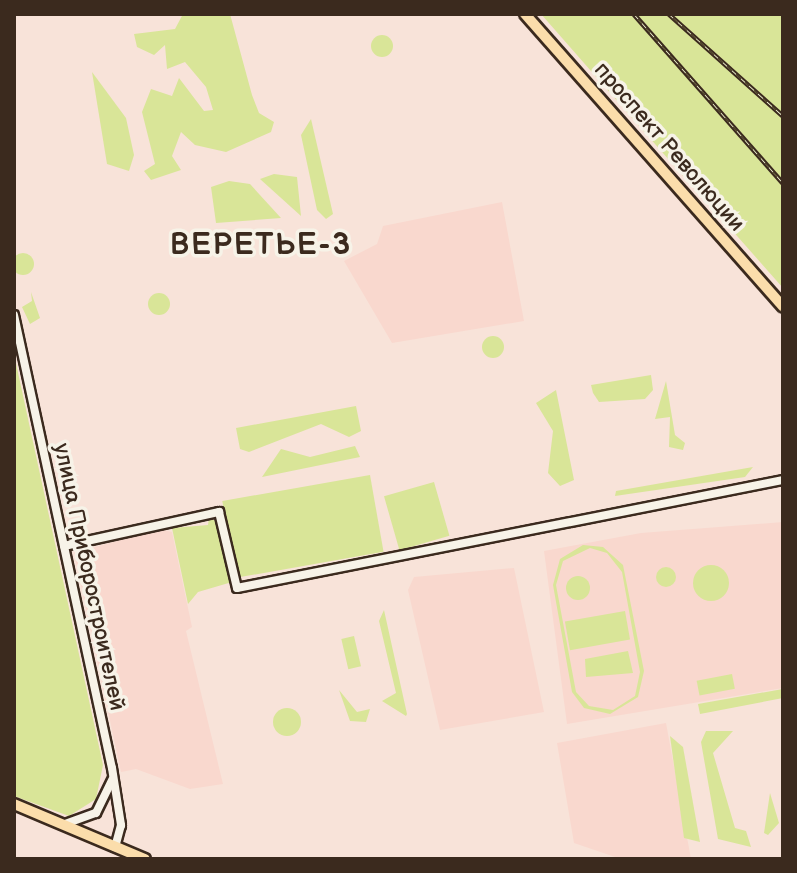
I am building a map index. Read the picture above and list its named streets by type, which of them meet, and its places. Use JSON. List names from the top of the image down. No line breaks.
{"streets":{"main road":["проспект Революции"],"street":["улица Приборостроителей"]},"districts":["ВЕРЕТЬЕ-3"]}
